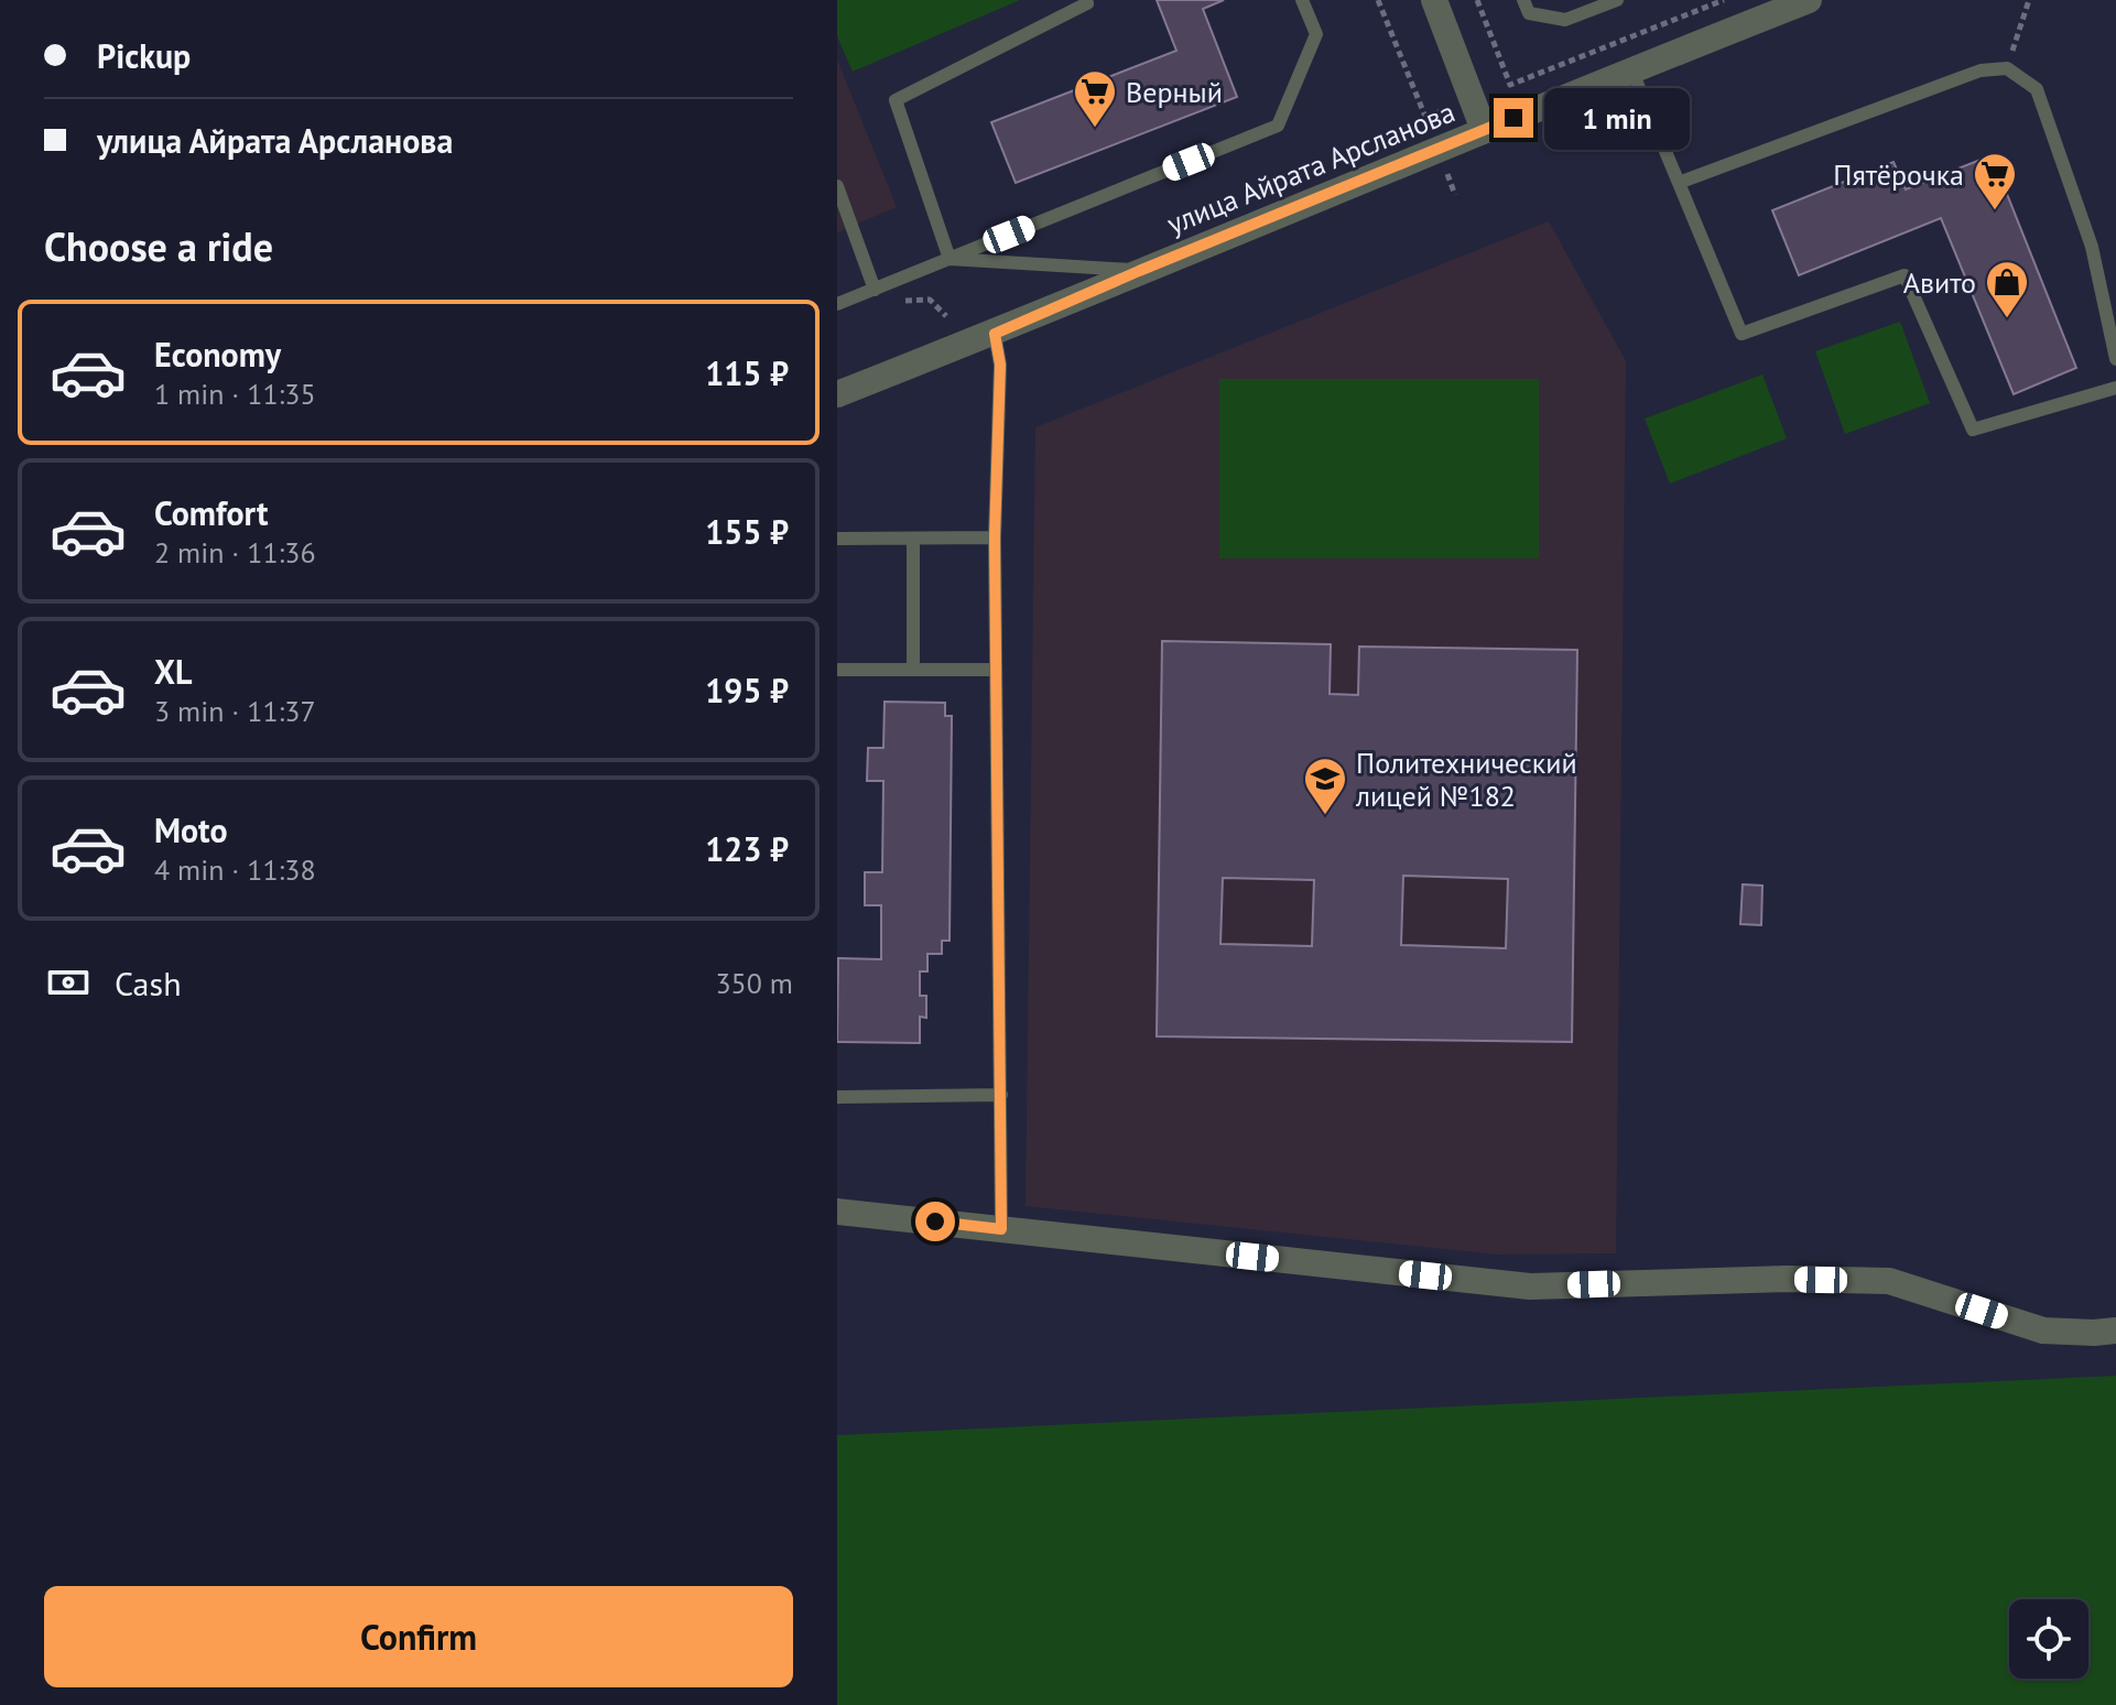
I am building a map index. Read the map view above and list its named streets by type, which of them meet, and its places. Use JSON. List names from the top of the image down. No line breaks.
{"streets":{"street":["улица Айрата Арсланова"]},"places":{"supermarket":["Верный","Пятёрочка"],"shop":["Авито"],"school or university":["Политехнический лицей №182"]},"page":{"banner":["Pickup","улица Айрата Арсланова"],"bubble":"1 min","heading":"Choose a ride","list":[{"name":"Economy","note":"1 min · 11:35","value":"115 ₽"},{"name":"Comfort","note":"2 min · 11:36","value":"155 ₽"},{"name":"XL","note":"3 min · 11:37","value":"195 ₽"},{"name":"Moto","note":"4 min · 11:38","value":"123 ₽"}],"pay":["Cash","350 m"],"buttons":"Confirm"}}
